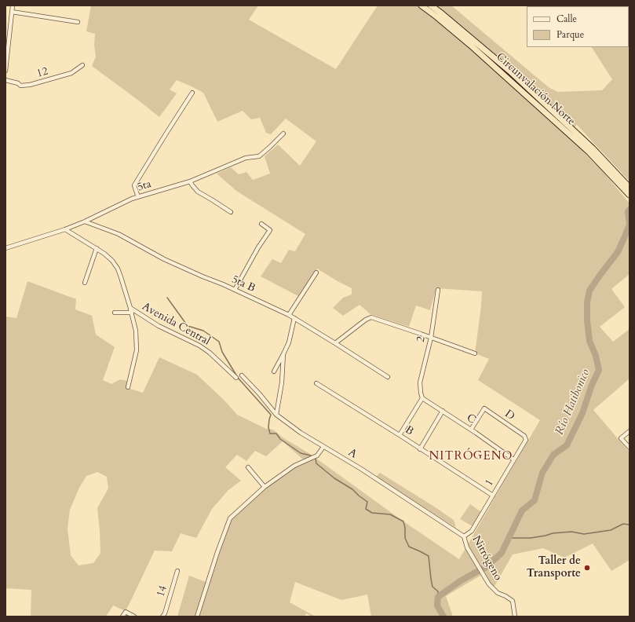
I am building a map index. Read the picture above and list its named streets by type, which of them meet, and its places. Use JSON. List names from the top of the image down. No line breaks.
{"streets":{"highway":["Circunvalación Norte"],"street":["12","5ta","5ta B","Avenida Central","2","D","C","B","A","1","Nitrógeno","14"]},"crossings":[["5ta","5ta B"],["5ta","Avenida Central"],["2","C"],["D","C"],["D","1"],["C","1"],["B","1"],["A","1"],["A","Nitrógeno"],["1","Nitrógeno"]],"districts":["NITRÓGENO"],"water":["Río Hatibonico"],"places":["Taller de Transporte"],"legend":["Calle","Parque"]}
